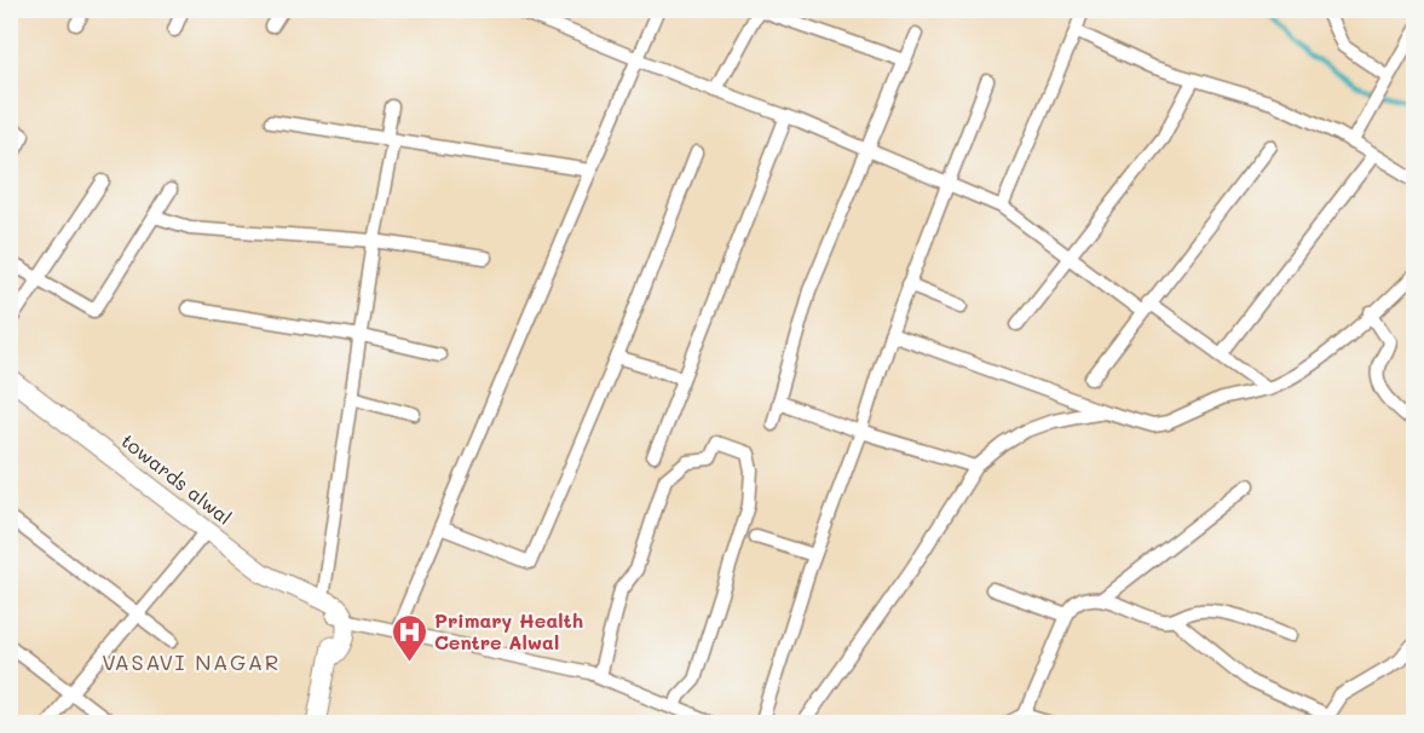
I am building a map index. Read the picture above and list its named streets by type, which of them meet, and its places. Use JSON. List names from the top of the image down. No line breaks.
{"streets":{"main road":["towards alwal"]},"districts":["VASAVI NAGAR"],"places":{"hospital":["Primary Health Centre Alwal"]}}
